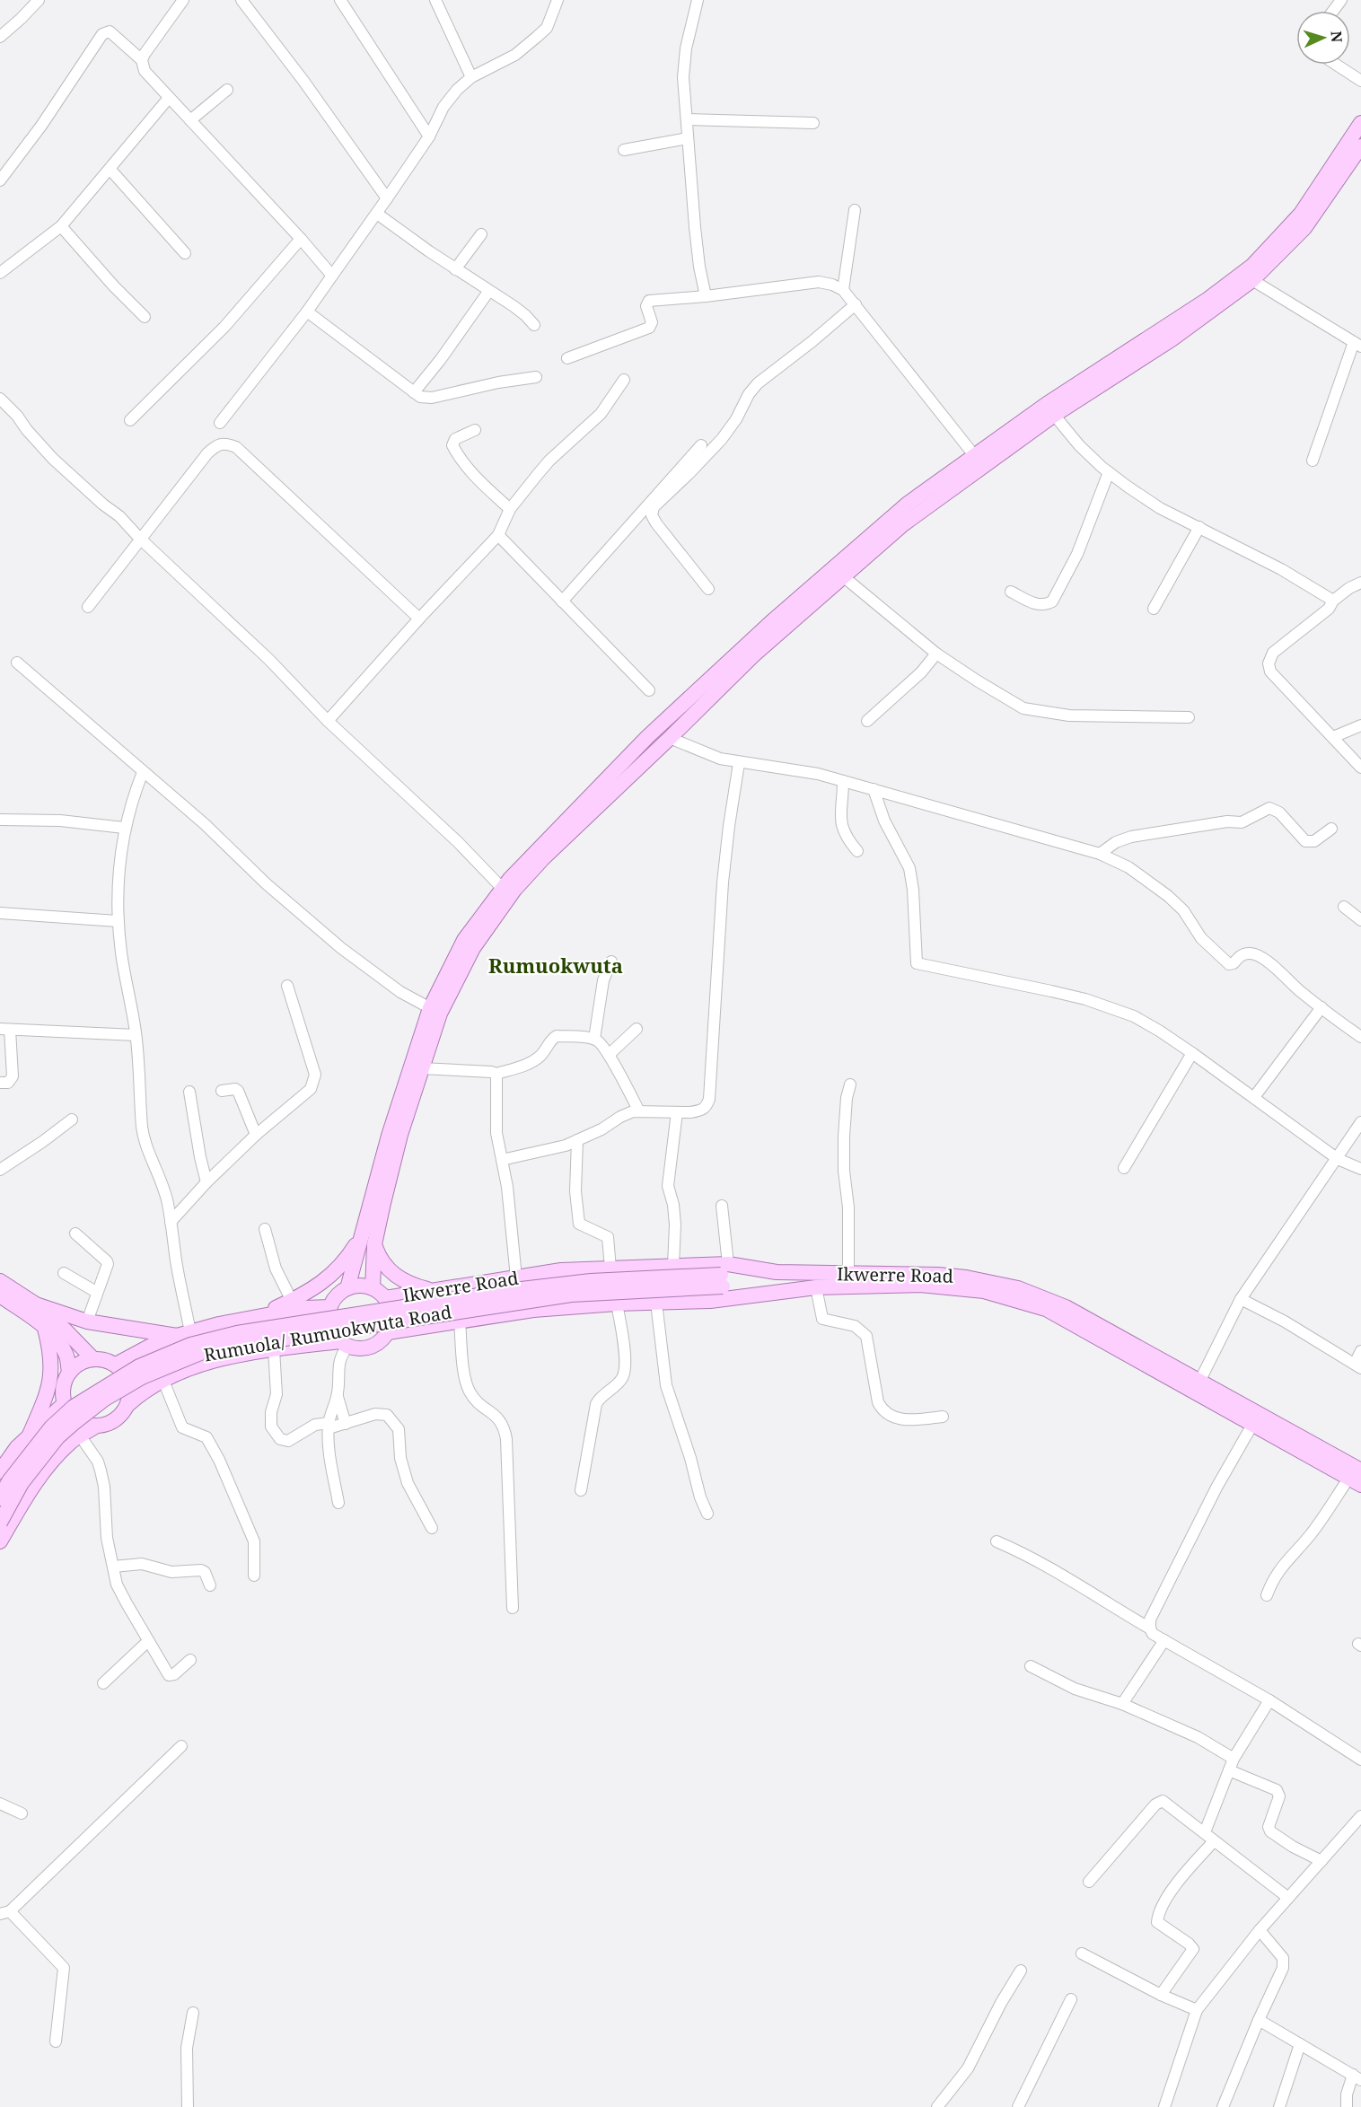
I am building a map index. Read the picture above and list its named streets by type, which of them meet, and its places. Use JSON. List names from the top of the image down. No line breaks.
{"streets":{"main road":["Ikwerre Road","Rumuola/ Rumuokwuta Road"]},"crossings":[["Ikwerre Road","Rumuola/ Rumuokwuta Road"]],"districts":["Rumuokwuta"],"north":"right"}
